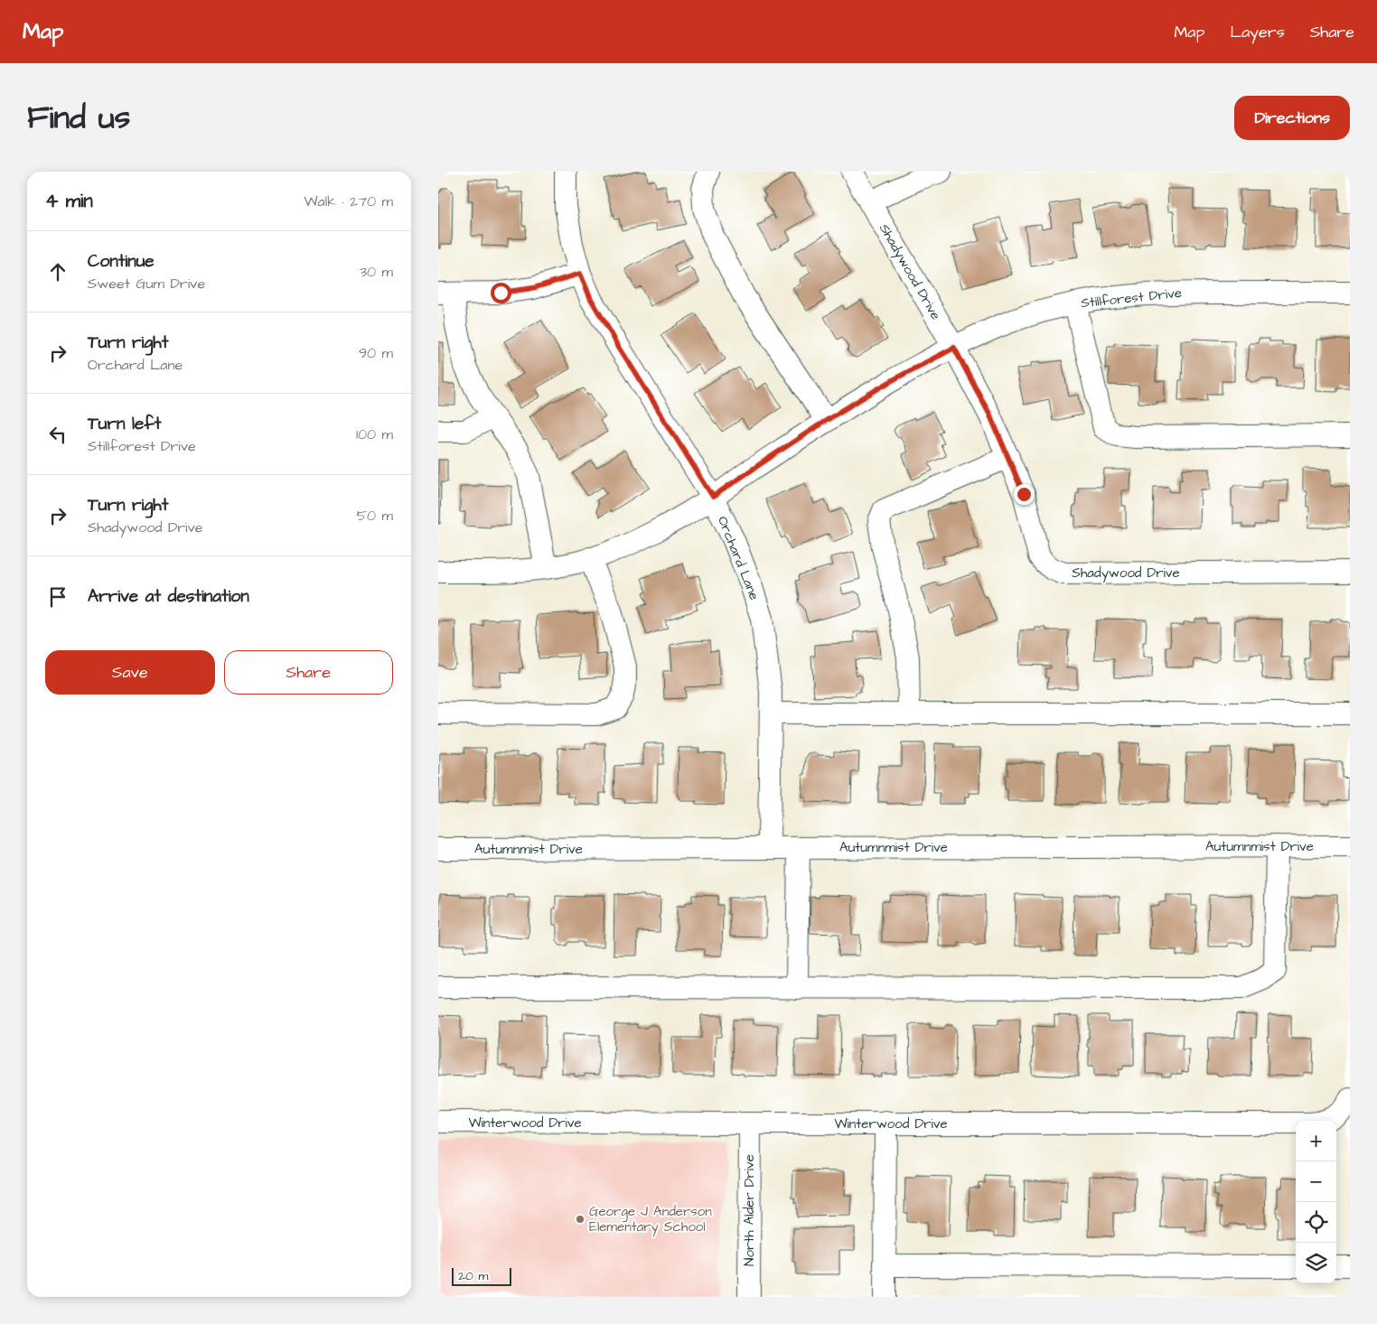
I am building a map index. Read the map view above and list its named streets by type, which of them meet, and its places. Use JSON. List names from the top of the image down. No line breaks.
{"streets":{"street":["Shadywood Drive","Stillforest Drive","Orchard Lane","Autumnmist Drive","Winterwood Drive","North Alder Drive"]},"crossings":[["Shadywood Drive","Stillforest Drive"],["Stillforest Drive","Orchard Lane"],["Orchard Lane","Autumnmist Drive"],["Winterwood Drive","North Alder Drive"]],"places":["George J Anderson Elementary School"],"scale_bar":"20 m","page":{"header":"Map","nav":["Map","Layers","Share"],"title":"Find us","buttons":["Directions",["Save","Share"]],"heading":["4 min","Walk · 270 m"],"list":[["Continue","Sweet Gum Drive","30 m"],["Turn right","Orchard Lane","90 m"],["Turn left","Stillforest Drive","100 m"],["Turn right","Shadywood Drive","50 m"],"Arrive at destination"],"map_buttons":["+","−"],"scale":"20 m"}}
